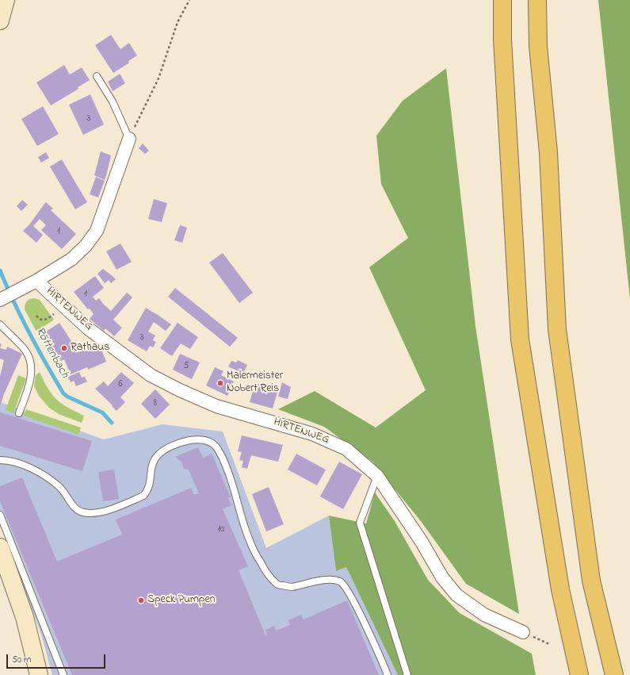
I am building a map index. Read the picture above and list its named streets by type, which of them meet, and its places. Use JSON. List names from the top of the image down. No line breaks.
{"streets":{"street":["HIRTENWEG"]},"water":["Röttenbach"],"places":["Rathaus","Malermeister Nobert Reis","Speck Pumpen"],"house_numbers":["3","1","1","3","5","6","8","10"],"scale_bar":"50 m"}
